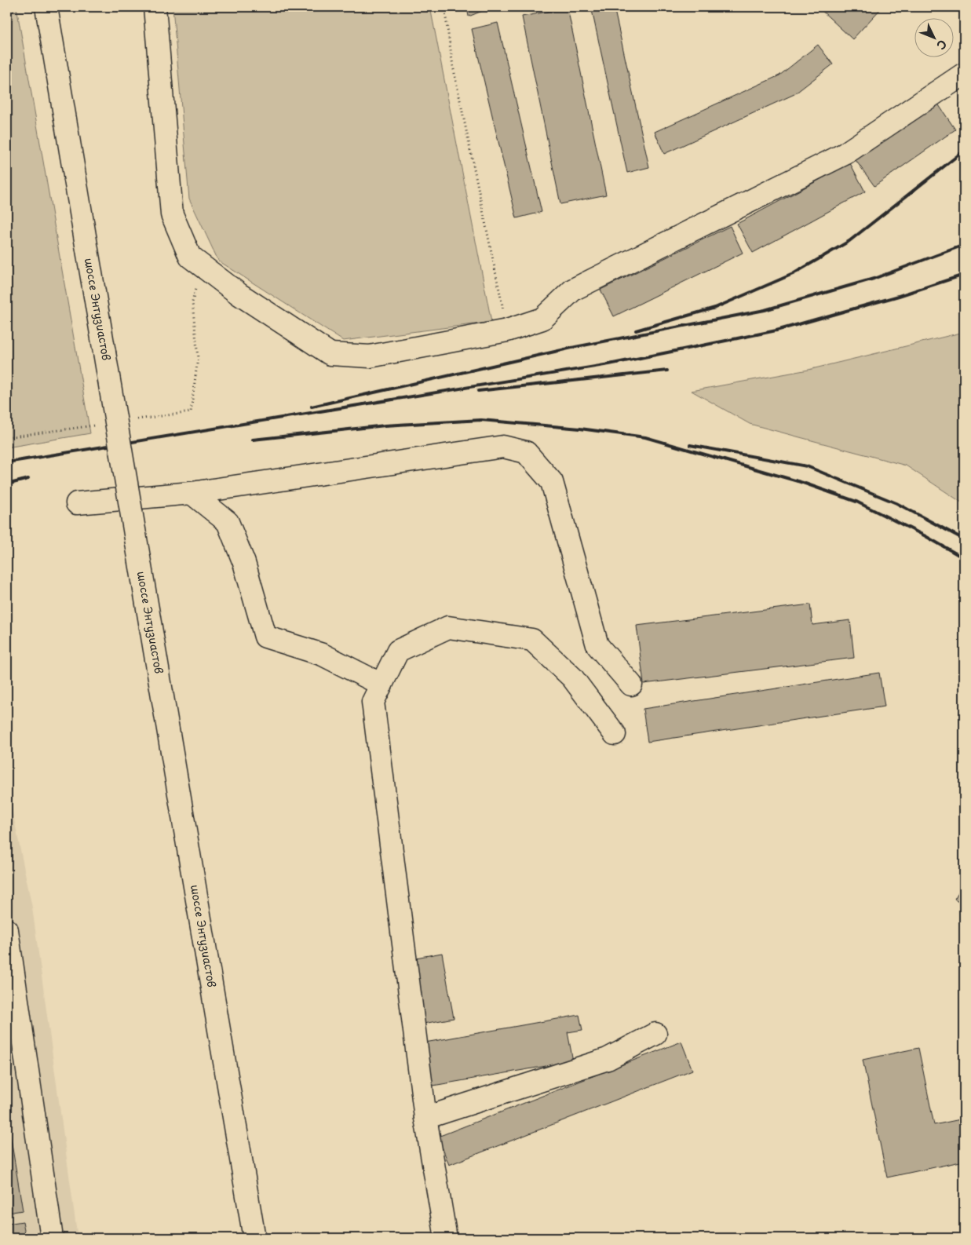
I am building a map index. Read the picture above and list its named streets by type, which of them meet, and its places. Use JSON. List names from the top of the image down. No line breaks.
{"streets":{"main road":["шоссе Энтузиастов"]},"north":"bottom right"}
